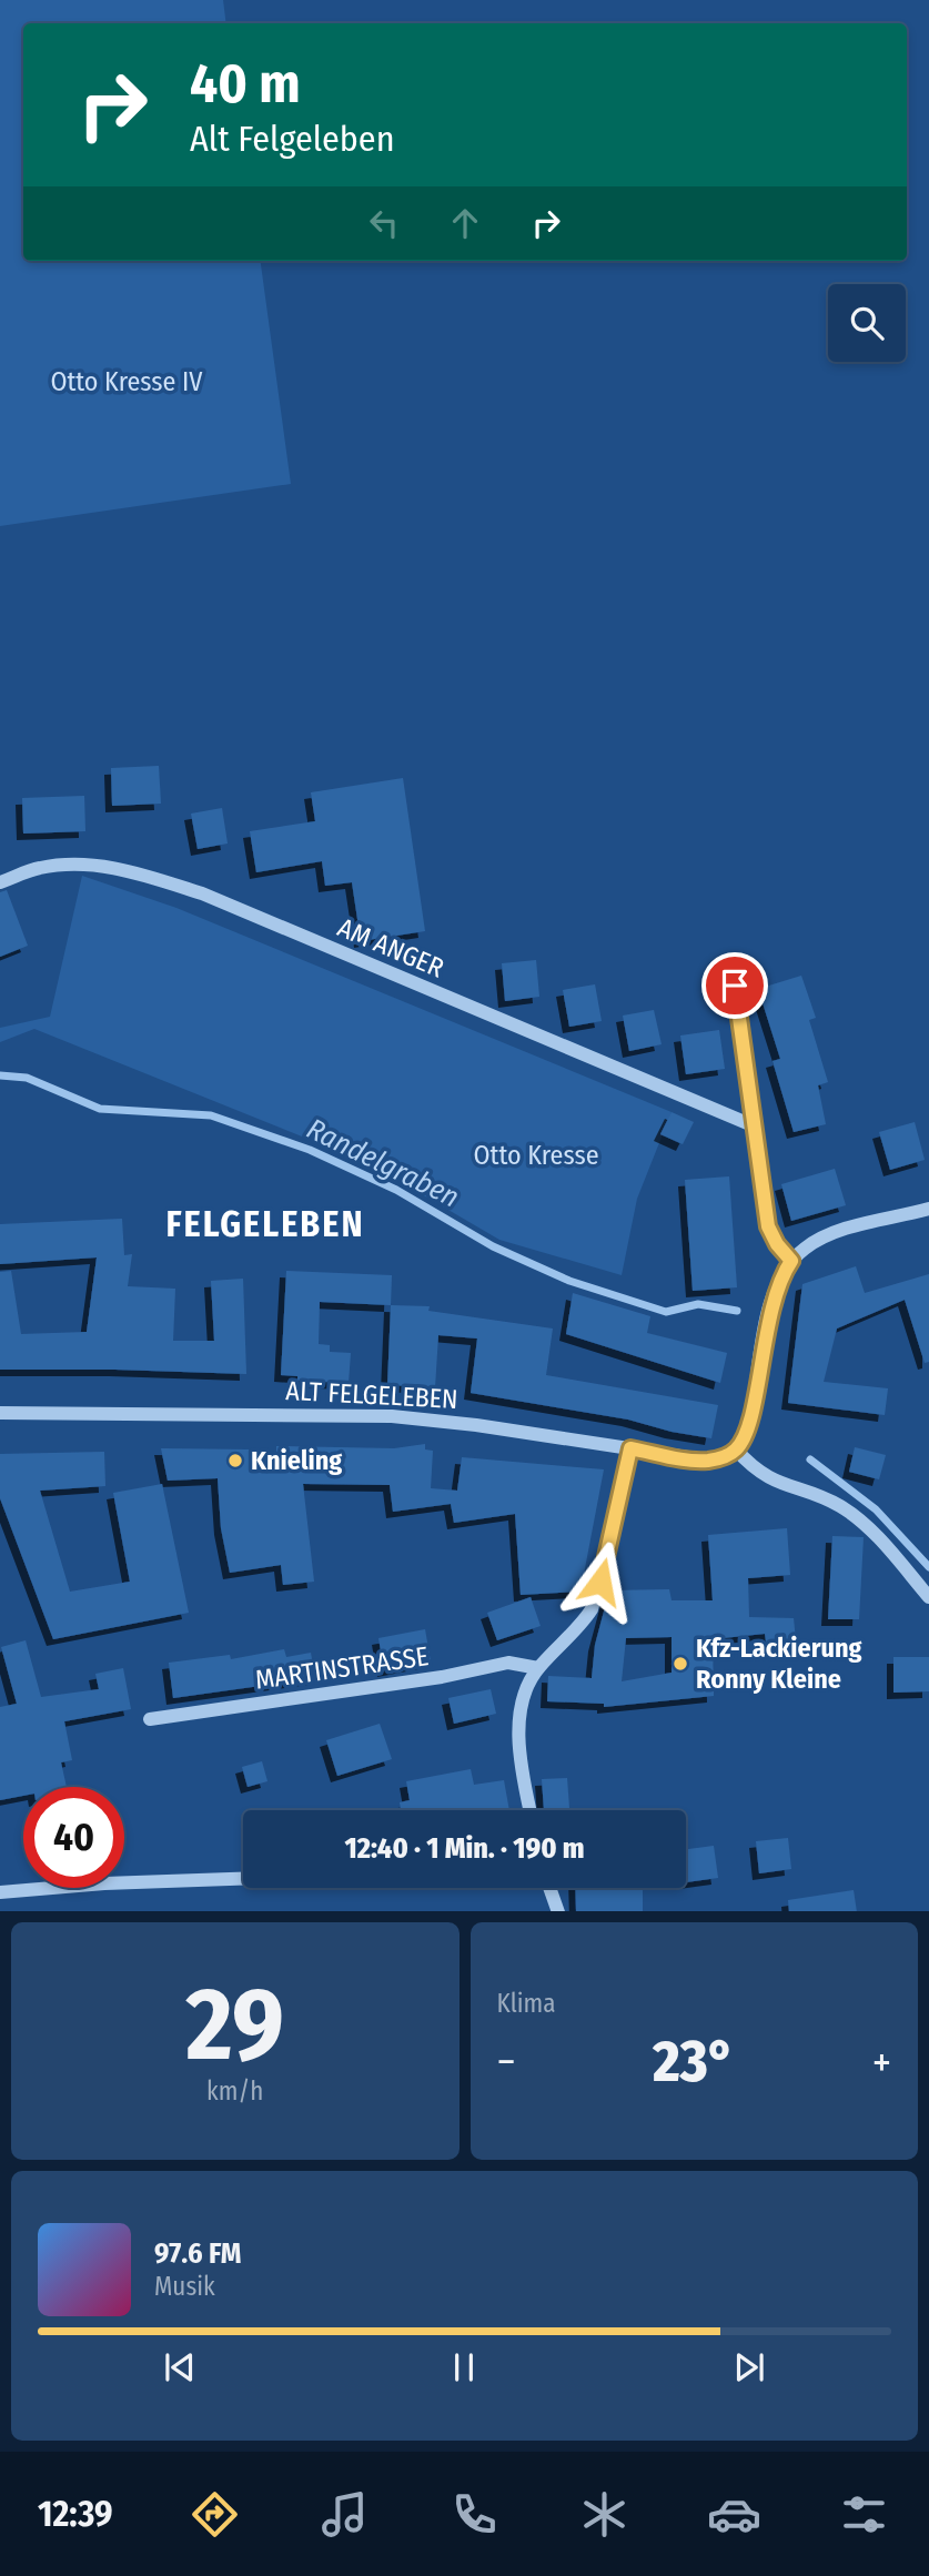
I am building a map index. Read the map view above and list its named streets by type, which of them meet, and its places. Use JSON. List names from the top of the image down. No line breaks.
{"streets":{"street":["AM ANGER","ALT FELGELEBEN","MARTINSTRASSE"]},"districts":["FELGELEBEN"],"water":["Randelgraben"],"parks":["Otto Kresse IV","Otto Kresse"],"places":["Knieling","Kfz-Lackierung Ronny Kleine"],"page":{"turn":["40 m","Alt Felgeleben"],"limit":"40","trip":"12:40 · 1 Min. · 190 m","tile":[["29","km/h"],"Klima"],"heat":["−","23°","+"],"song":["97.6 FM","Musik"],"tabs":"12:39"}}
